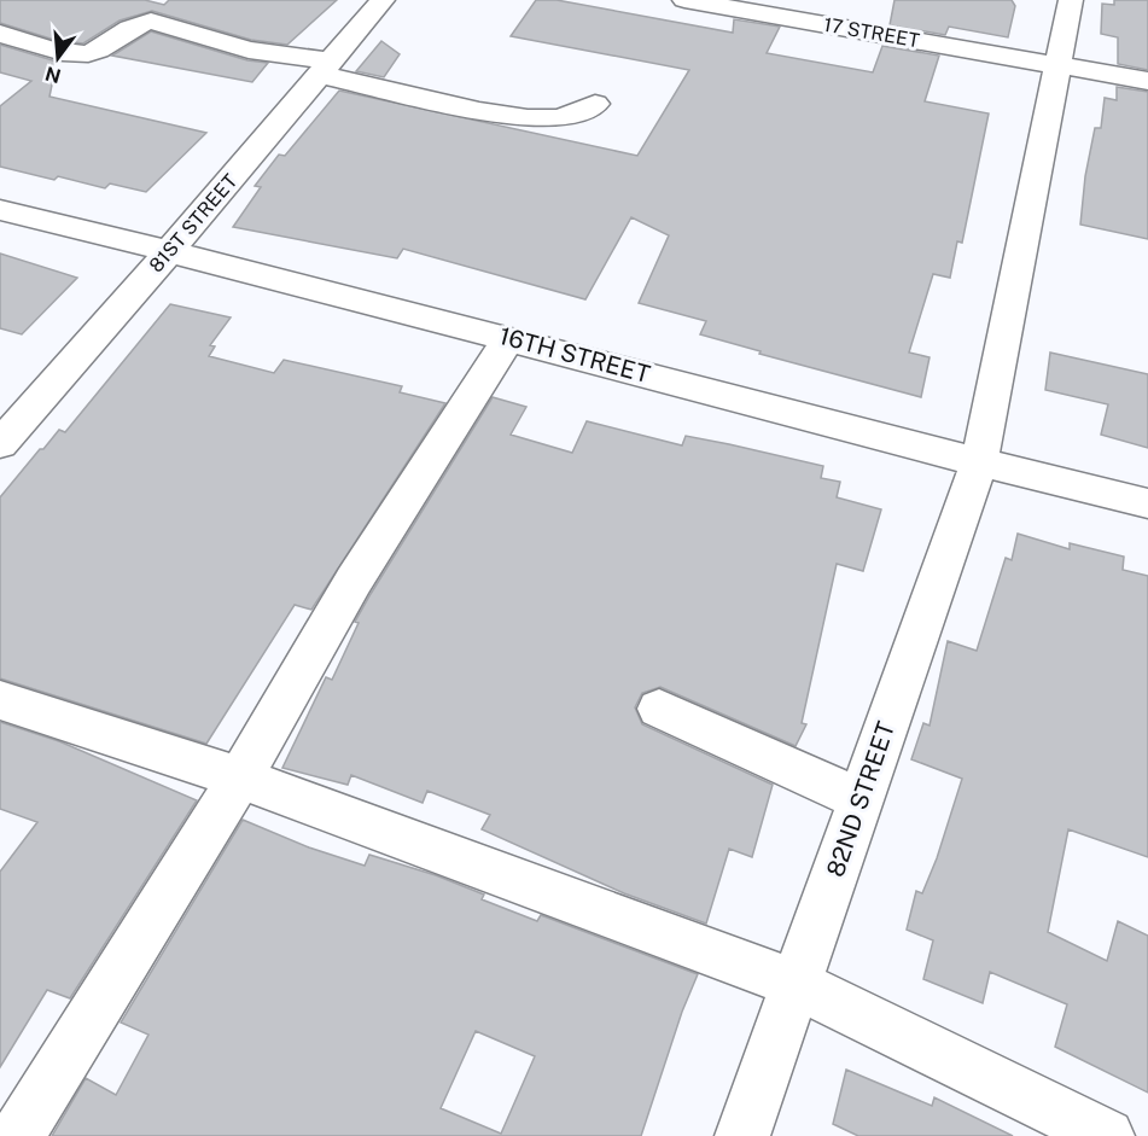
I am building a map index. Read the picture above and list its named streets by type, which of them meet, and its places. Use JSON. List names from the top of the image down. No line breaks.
{"streets":{"street":["17 STREET","81ST STREET","16TH STREET","82ND STREET"]},"crossings":[["17 STREET","82ND STREET"],["81ST STREET","16TH STREET"],["16TH STREET","82ND STREET"]],"north":"bottom"}
